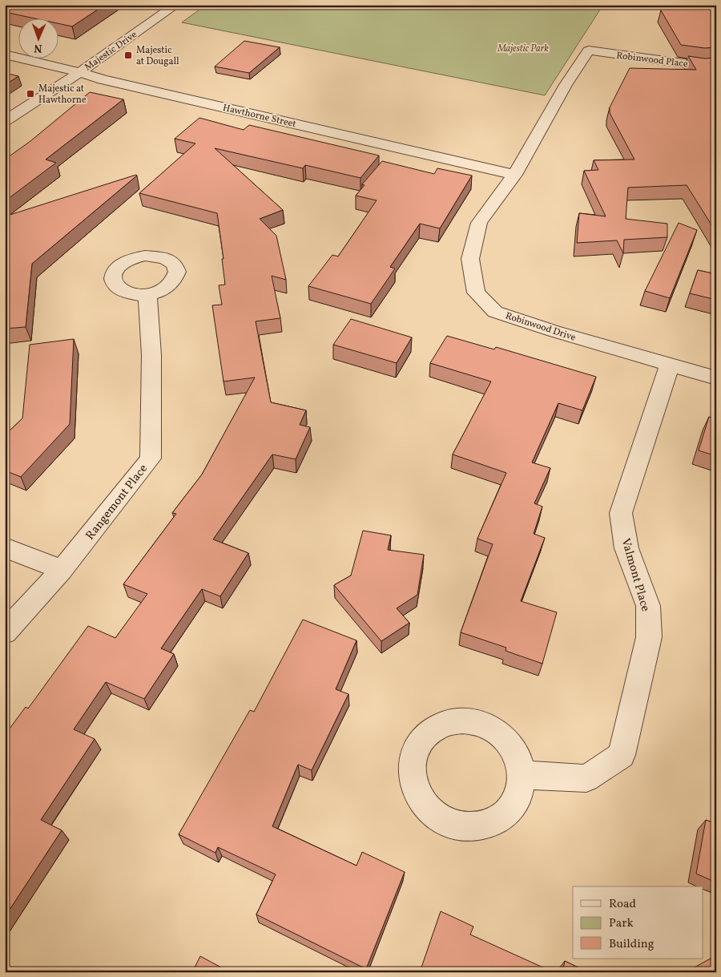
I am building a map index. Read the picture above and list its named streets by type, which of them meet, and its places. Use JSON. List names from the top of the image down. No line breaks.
{"streets":{"street":["Majestic Drive","Robinwood Place","Hawthorne Street","Robinwood Drive","Rangemont Place","Valmont Place"]},"crossings":[["Majestic Drive","Hawthorne Street"],["Robinwood Place","Robinwood Drive"],["Hawthorne Street","Robinwood Drive"],["Robinwood Drive","Valmont Place"]],"parks":["Majestic Park"],"places":{"transit":["Majestic at Dougall","Majestic at Hawthorne"]},"legend":["Road","Park","Building"],"north":"bottom"}
